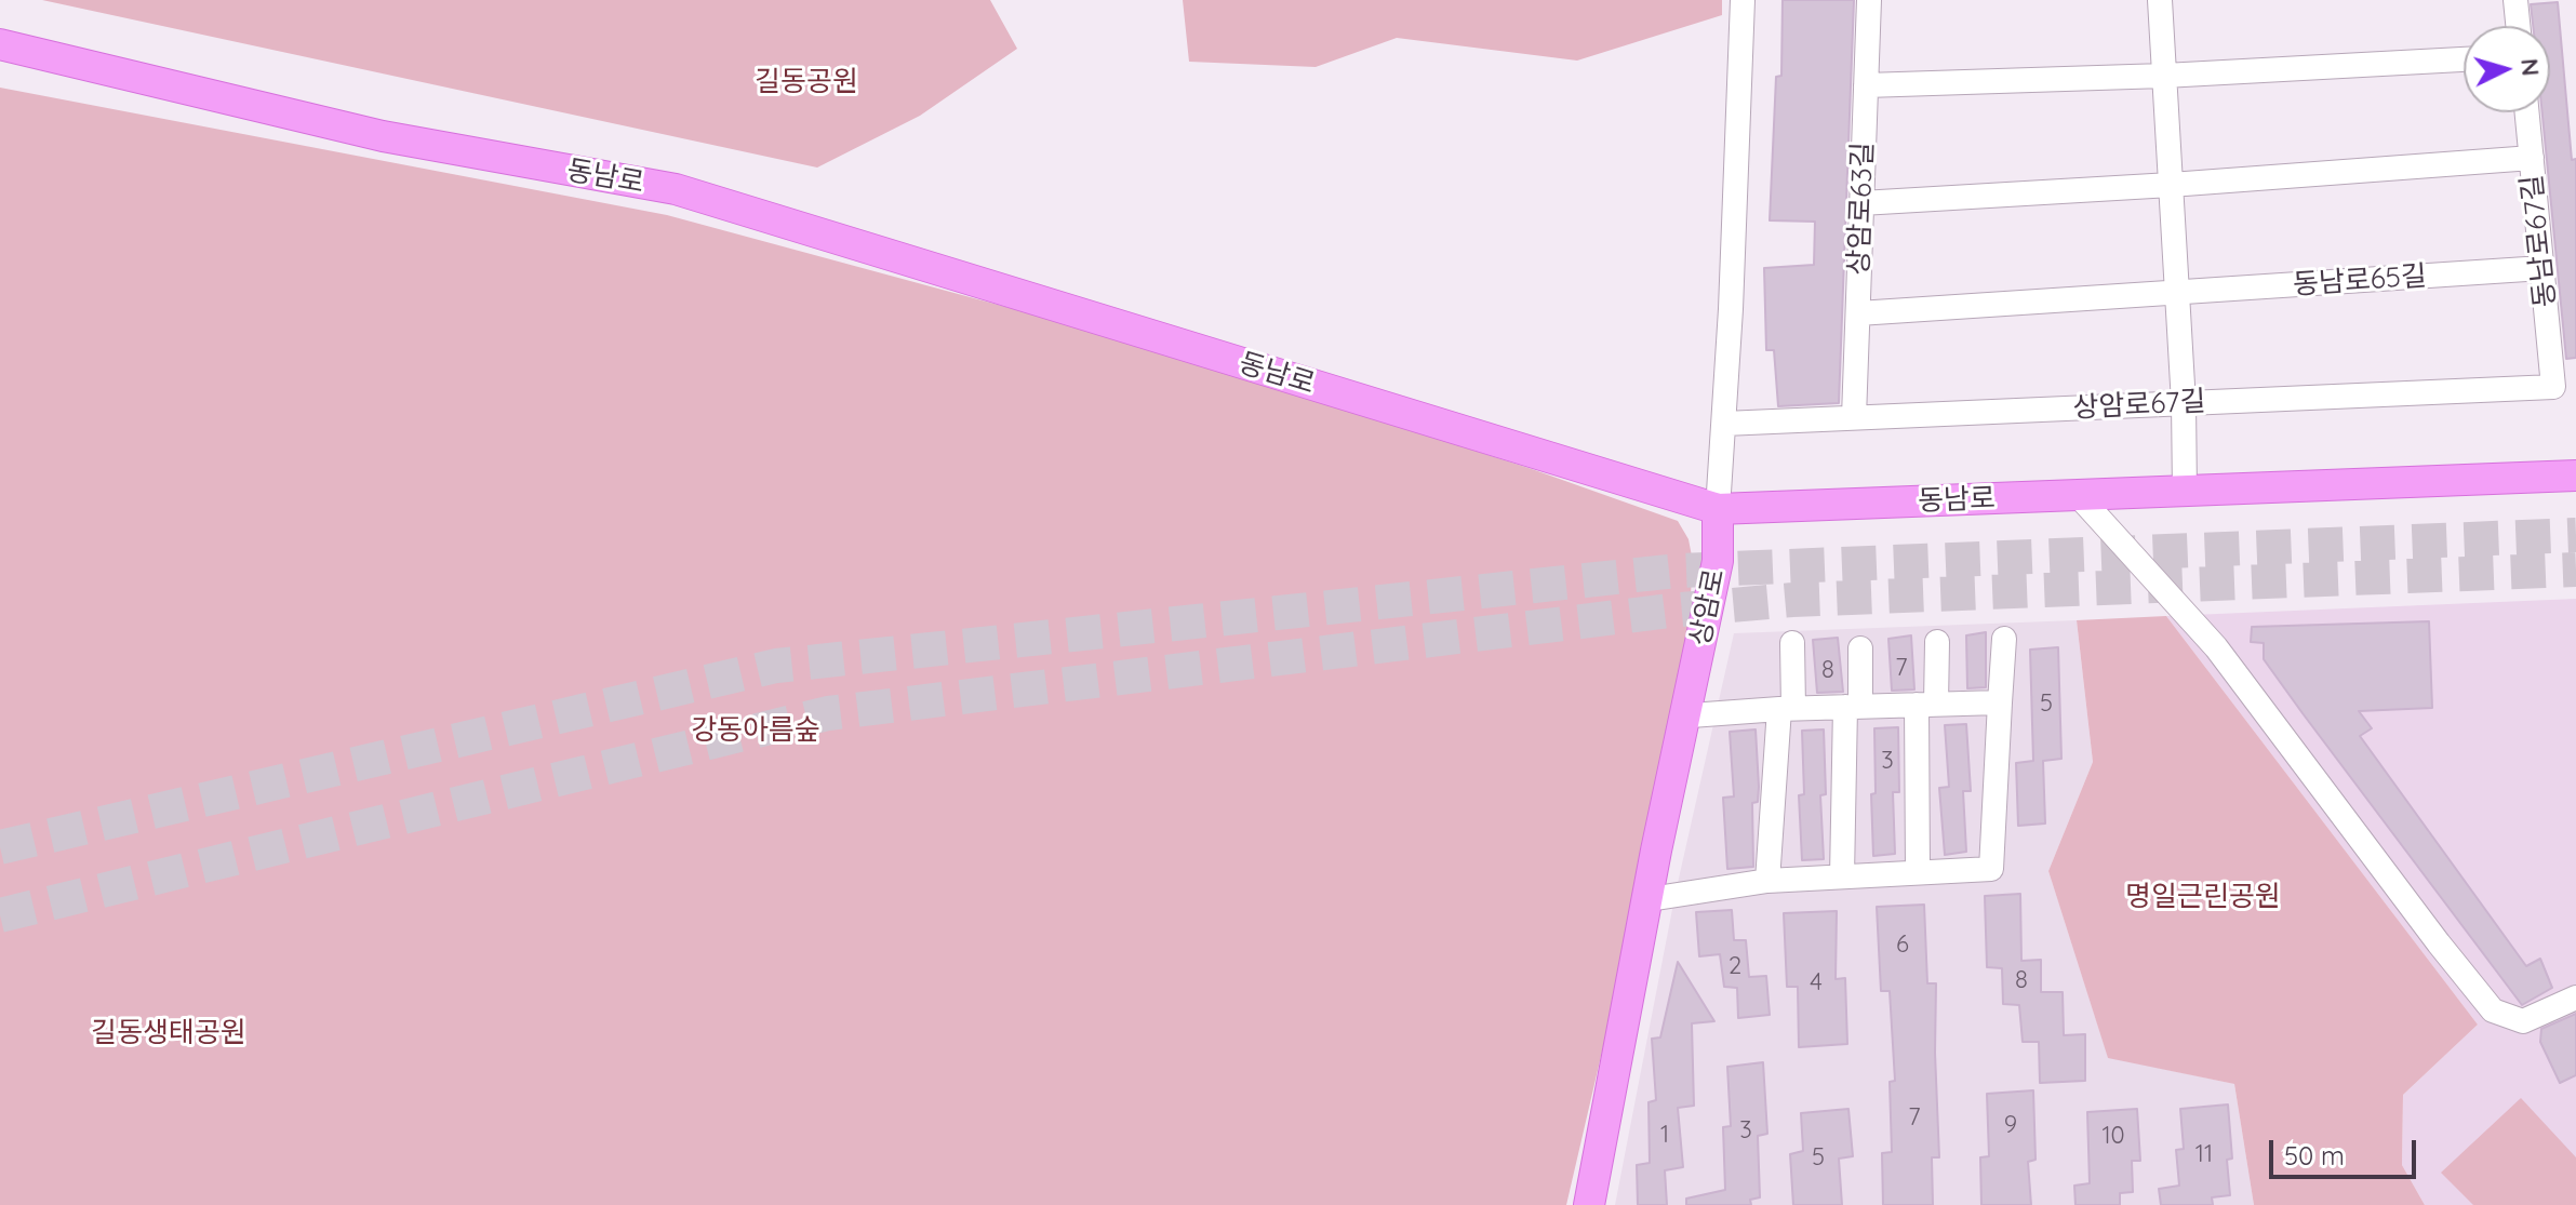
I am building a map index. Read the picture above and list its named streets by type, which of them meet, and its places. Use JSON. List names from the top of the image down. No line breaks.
{"streets":{"main road":["동남로","상암로"],"street":["상암로63길","동남로67길","동남로65길","상암로67길"]},"crossings":[["동남로","상암로"],["상암로63길","동남로65길"],["상암로63길","상암로67길"],["동남로67길","동남로65길"],["동남로67길","상암로67길"],["상암로67길","상암로"]],"parks":["길동공원","강동아름숲","명일근린공원","길동생태공원"],"house_numbers":["7","8","5","3","6","2","8","4","7","9","3","1","10","11","5"],"scale_bar":"50 m","north":"right"}
